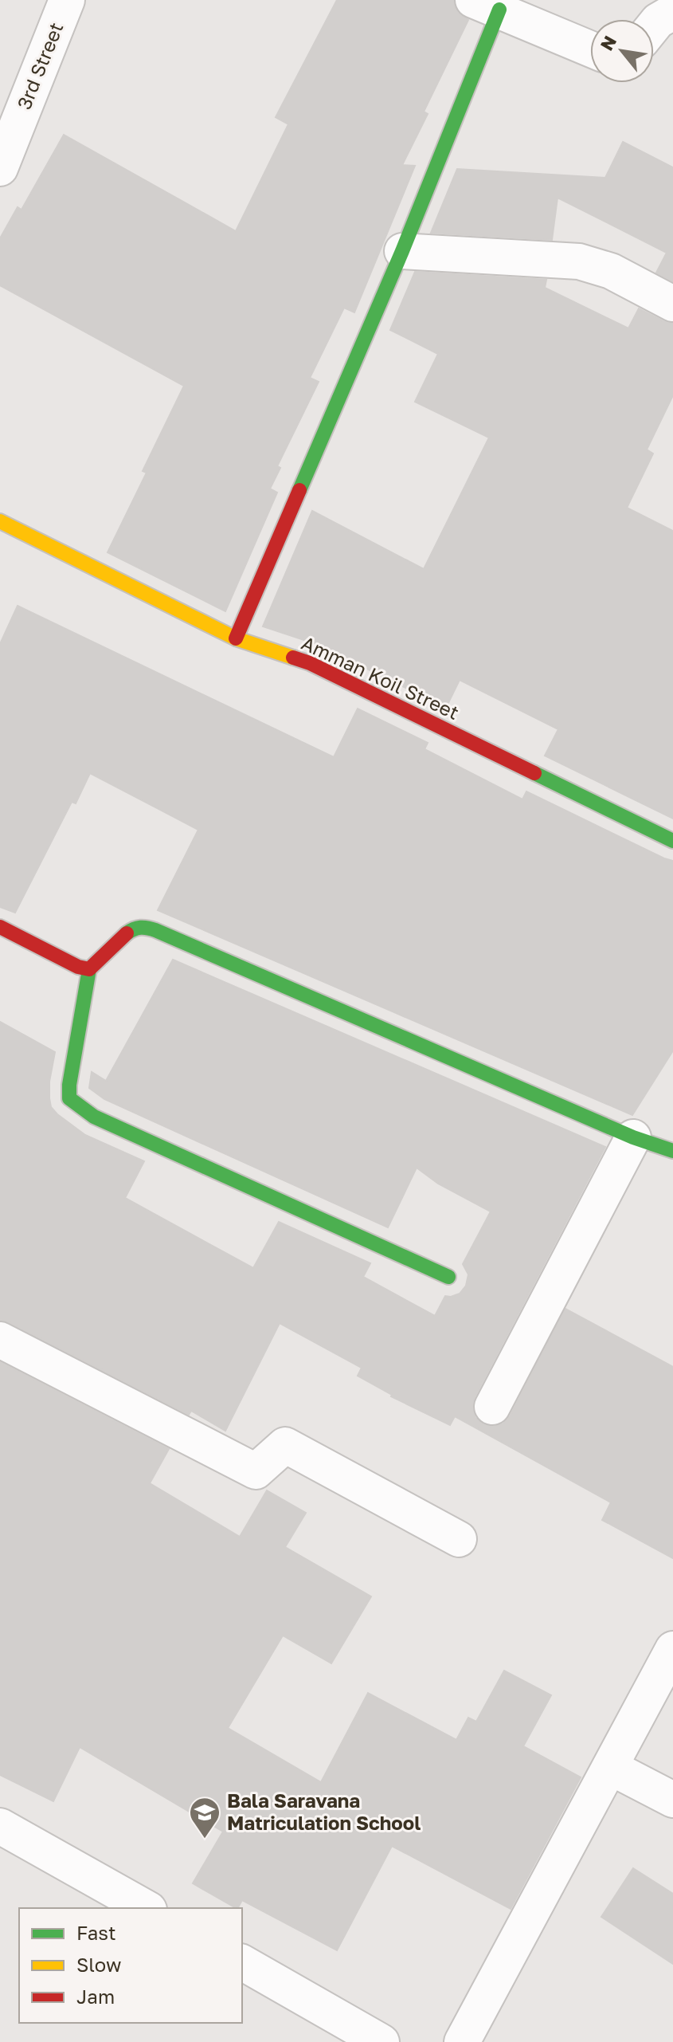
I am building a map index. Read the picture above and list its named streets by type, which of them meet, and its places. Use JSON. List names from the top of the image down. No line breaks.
{"streets":{"street":["3rd Street","Amman Koil Street"]},"places":{"school or university":["Bala Saravana Matriculation School"]},"legend":["Fast","Slow","Jam"],"north":"top left"}
